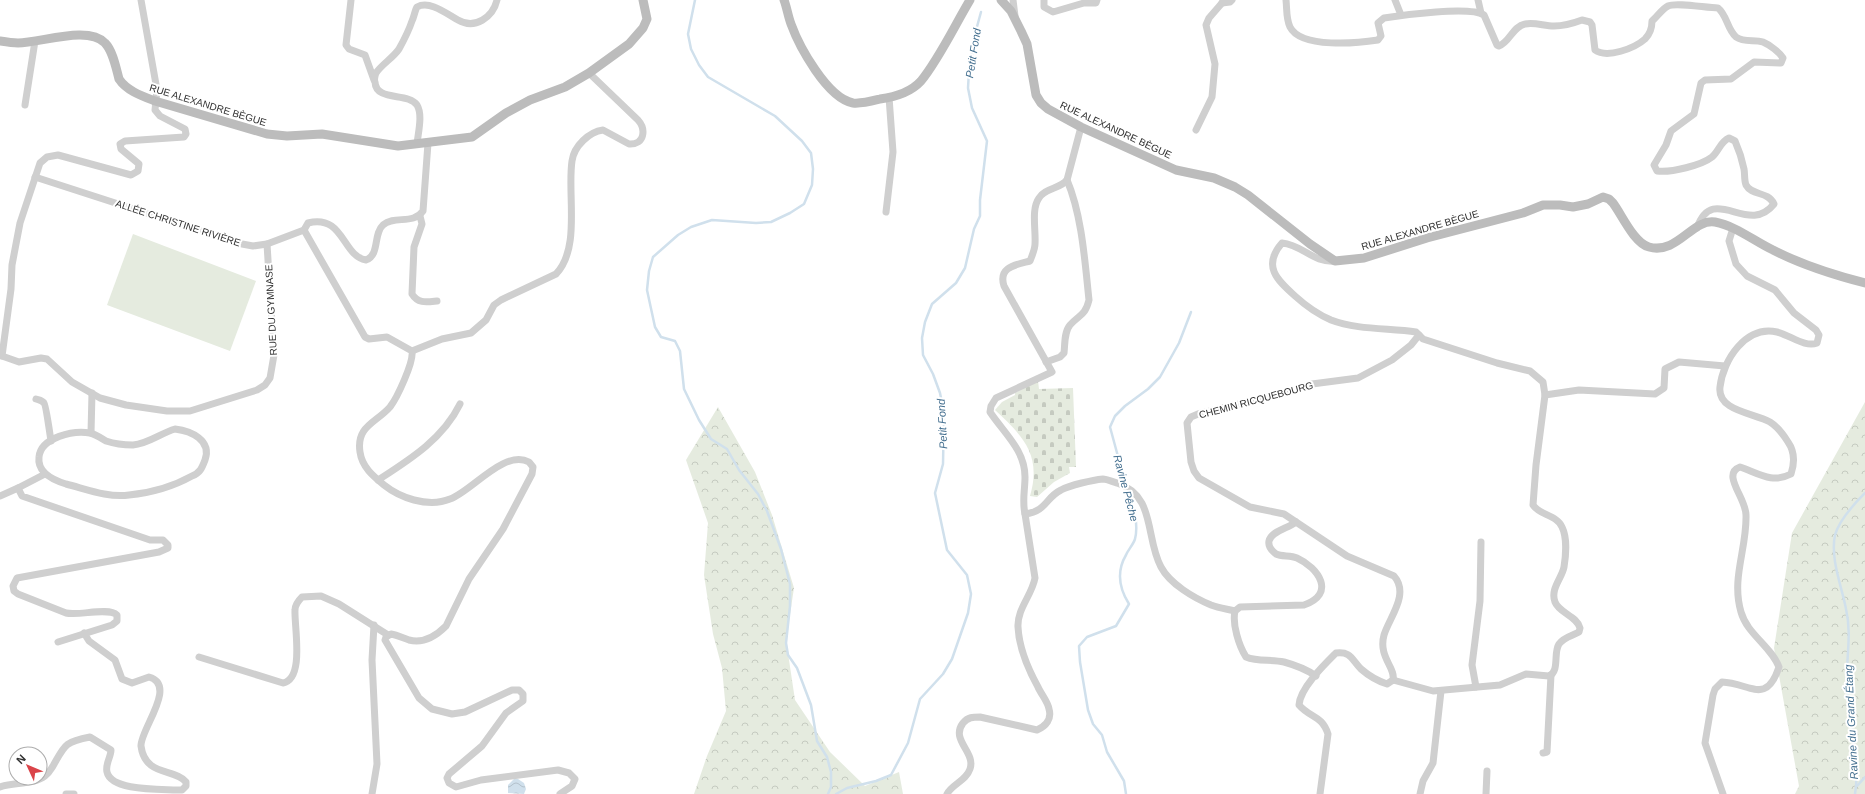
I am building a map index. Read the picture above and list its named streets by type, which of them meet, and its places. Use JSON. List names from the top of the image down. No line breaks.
{"streets":{"main road":["RUE ALEXANDRE BÈGUE"],"street":["ALLÉE CHRISTINE RIVIÈRE","RUE DU GYMNASE","CHEMIN RICQUEBOURG"]},"crossings":[["ALLÉE CHRISTINE RIVIÈRE","RUE DU GYMNASE"]],"water":["Petit Fond","Ravine Pêche","Ravine du Grand Étang"],"north":"top left"}
